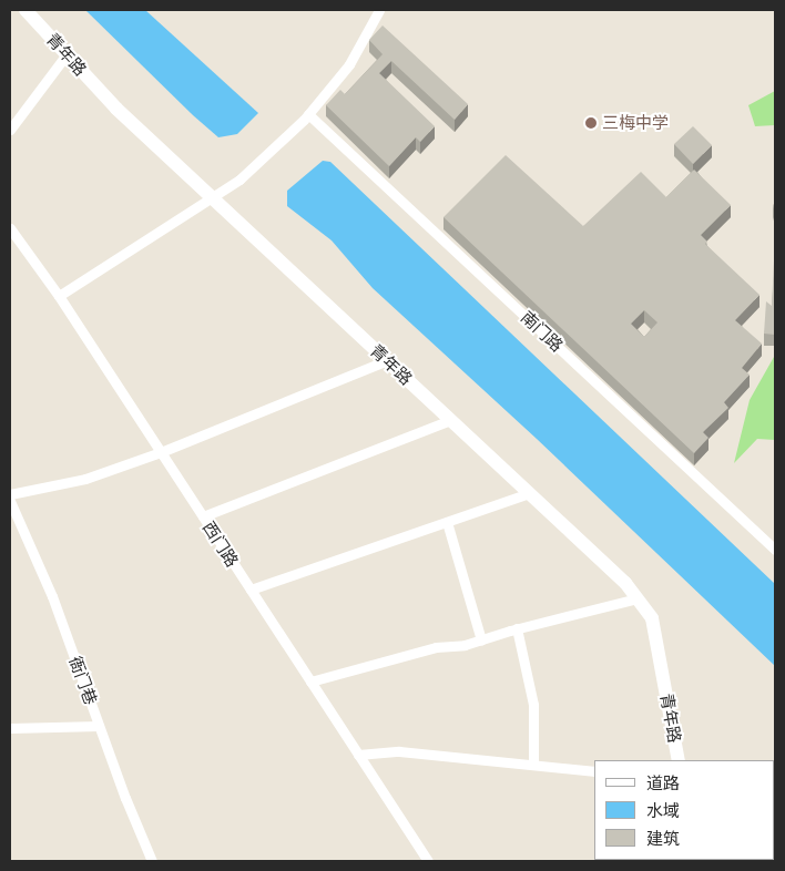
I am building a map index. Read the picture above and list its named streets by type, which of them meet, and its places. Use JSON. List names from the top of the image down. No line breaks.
{"streets":{"main road":["青年路"],"street":["南门路","西门路","衙门巷"]},"places":["三梅中学"],"legend":["道路","水域","建筑"]}
